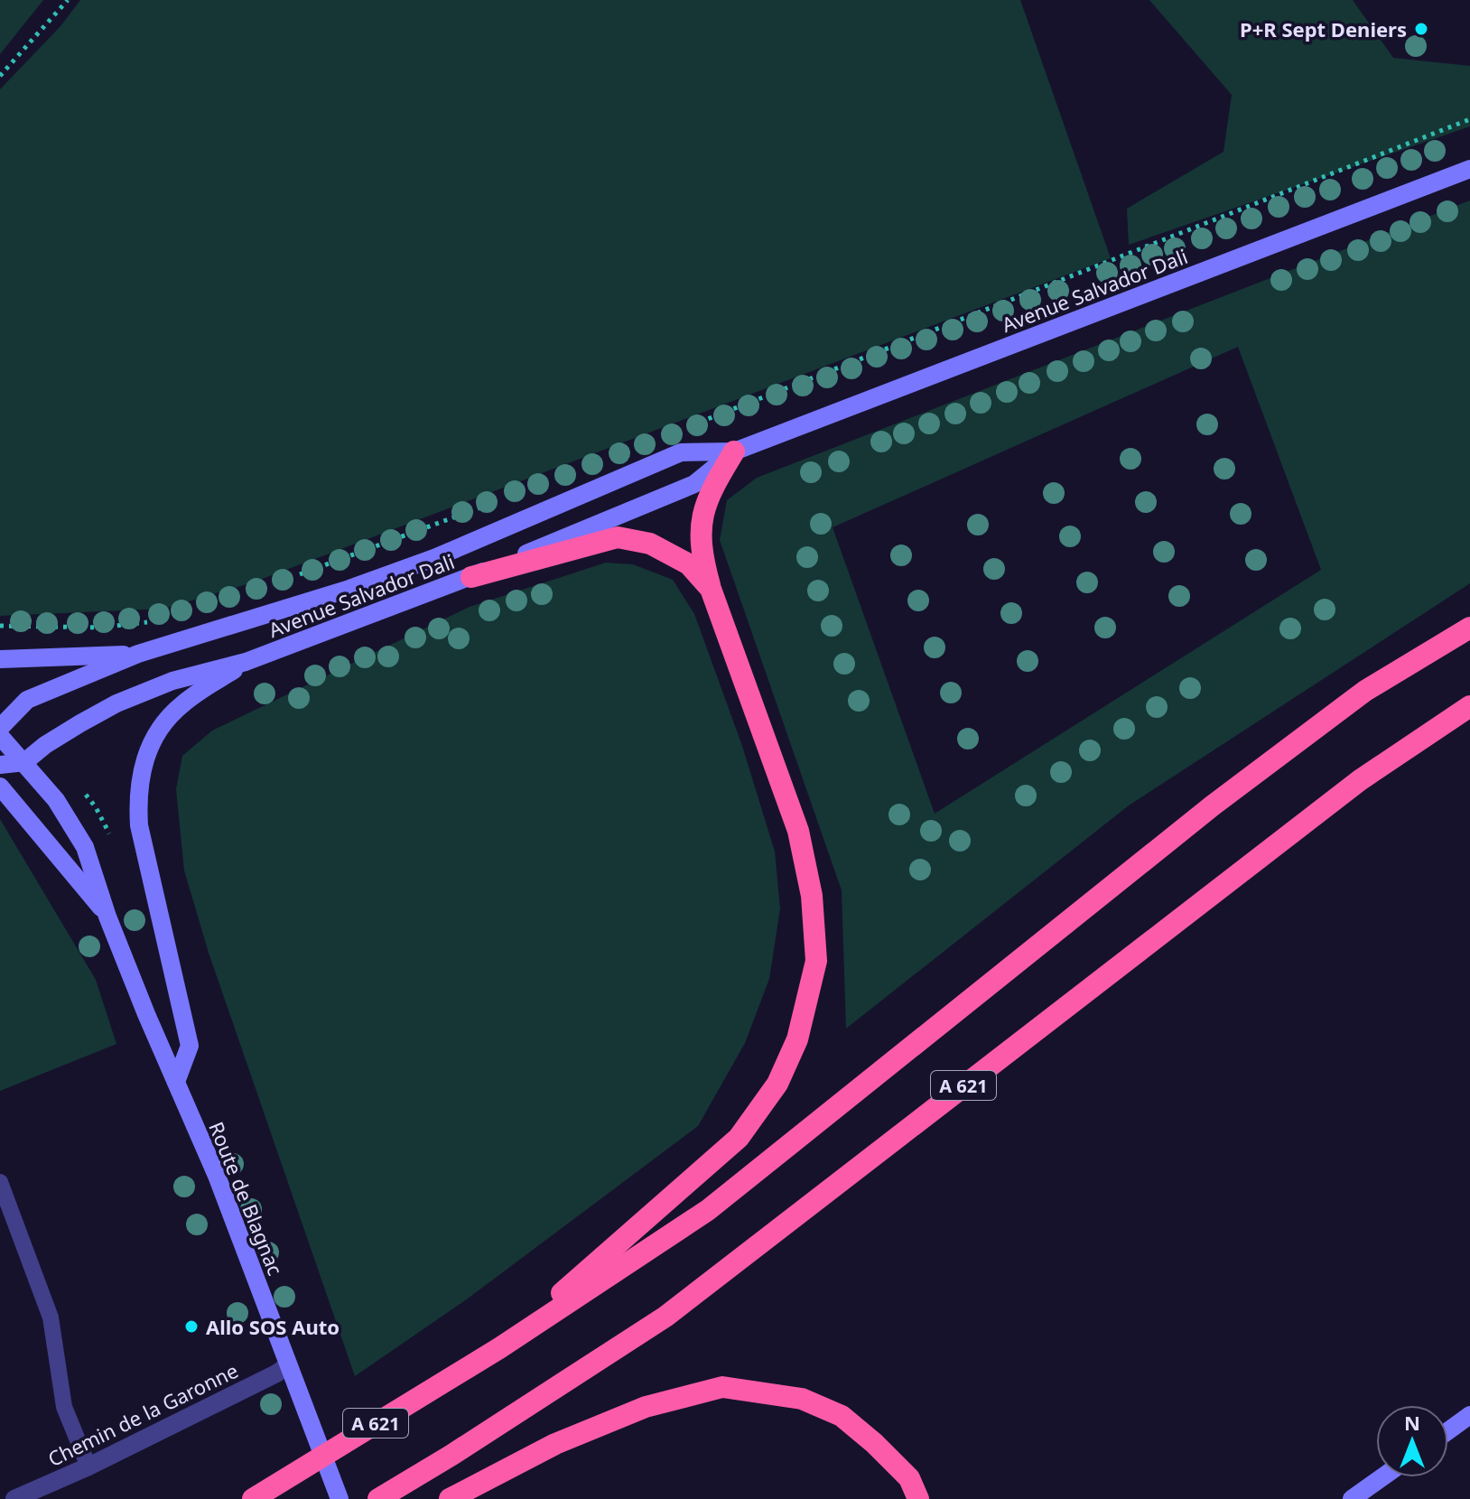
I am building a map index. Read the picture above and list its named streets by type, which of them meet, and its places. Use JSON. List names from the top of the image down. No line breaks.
{"streets":{"highway":["A 621"],"street":["Avenue Salvador Dali","Route de Blagnac","Chemin de la Garonne"]},"crossings":[["Avenue Salvador Dali","Route de Blagnac"],["Route de Blagnac","Chemin de la Garonne"]],"places":["P+R Sept Deniers","Allo SOS Auto"],"north":"top"}
